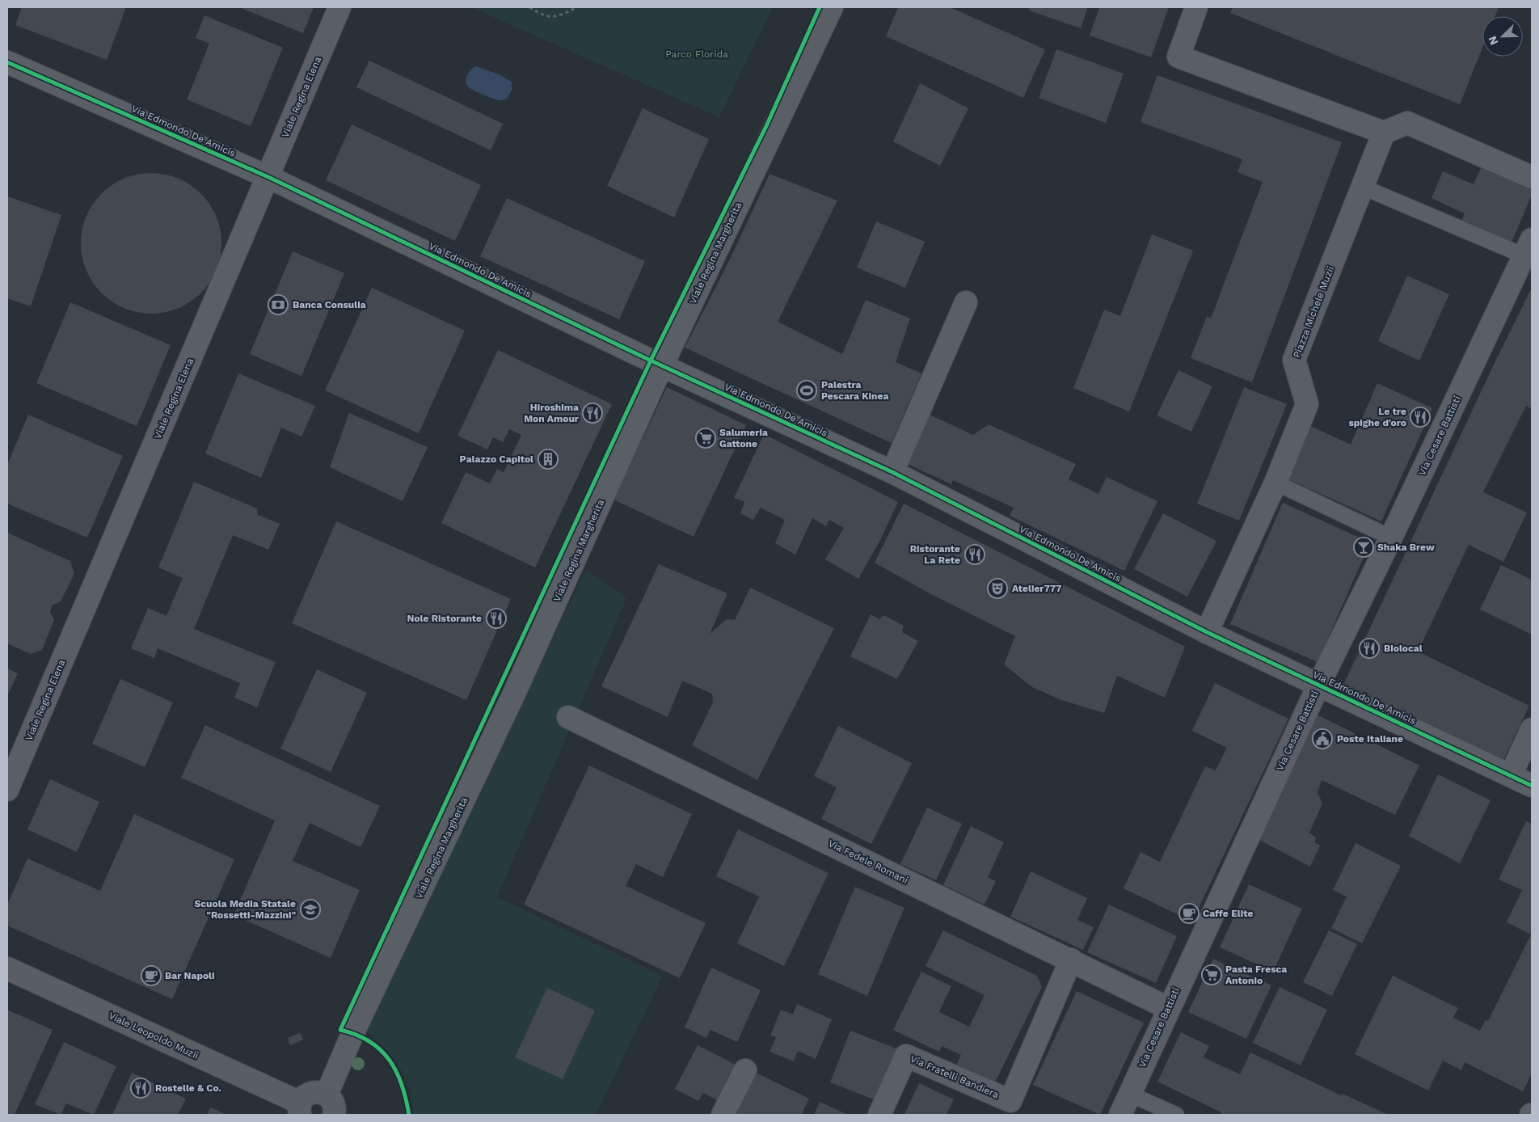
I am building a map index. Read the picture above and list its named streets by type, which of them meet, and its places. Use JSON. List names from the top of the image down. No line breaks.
{"streets":{"street":["Viale Regina Elena","Via Edmondo De Amicis","Viale Regina Margherita","Piazza Michele Muzii","Via Cesare Battisti","Via Fedele Romani","Viale Leopoldo Muzii","Via Fratelli Bandiera"]},"crossings":[["Viale Regina Elena","Via Edmondo De Amicis"],["Via Edmondo De Amicis","Viale Regina Margherita"],["Via Edmondo De Amicis","Piazza Michele Muzii"],["Via Edmondo De Amicis","Via Cesare Battisti"],["Via Cesare Battisti","Via Fedele Romani"],["Via Fedele Romani","Via Fratelli Bandiera"]],"parks":["Parco Florida"],"places":{"bank":["Banca Consulia"],"sports":["Palestra Pescara Kinea"],"restaurant":["Hiroshima Mon Amour","Le tre spighe d'oro","Ristorante La Rete","Nole Ristorante","Biolocal","Rostelle & Co."],"supermarket":["Salumeria Gattone","Pasta Fresca Antonio"],"building":["Palazzo Capitol"],"bar":["Shaka Brew"],"theatre":["Atelier777"],"public building":["Poste Italiane"],"school or university":["Scuola Media Statale \"Rossetti-Mazzini\""],"cafe":["Caffe Elite","Bar Napoli"]},"north":"bottom left"}
